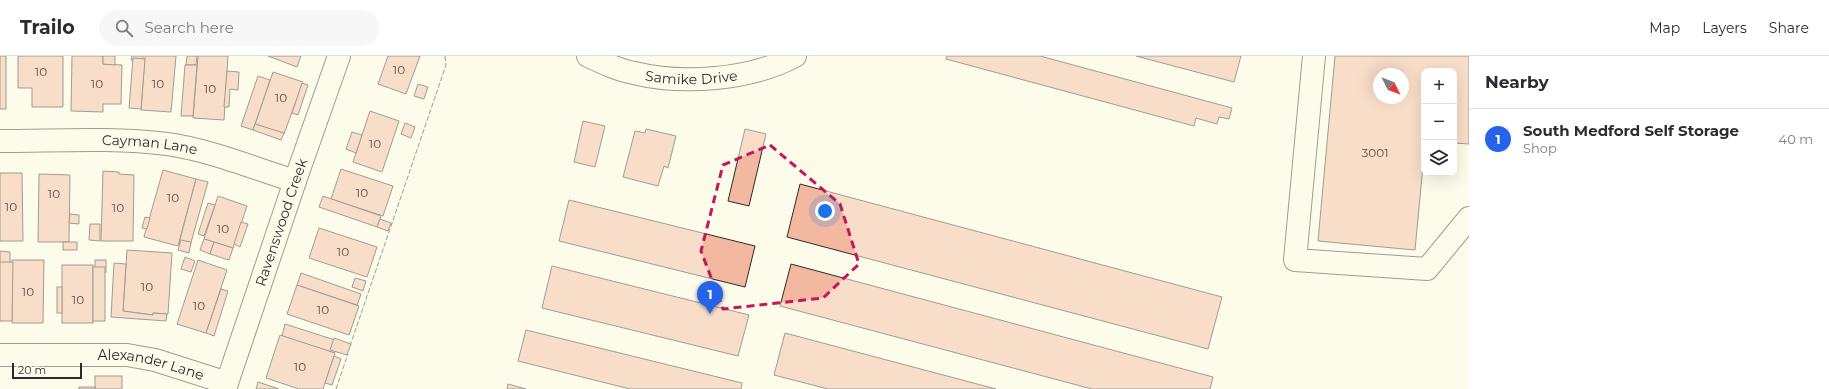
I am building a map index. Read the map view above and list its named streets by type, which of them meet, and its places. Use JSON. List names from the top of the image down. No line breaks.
{"streets":{"street":["Samike Drive","Cayman Lane","Ravenswood Creek","Alexander Lane"]},"crossings":[["Cayman Lane","Ravenswood Creek"],["Ravenswood Creek","Alexander Lane"]],"house_numbers":["10","10","10","10","10","10","10","3001","10","10","10","10","10","10","10","10","10","10","10","10","10"],"scale_bar":"20 m","north":"bottom right","page":{"header":"Trailo","search":"Search here","nav":["Map","Layers","Share"],"heading":"Nearby","map_buttons":["+","−"],"list":[{"mark":"1","name":"South Medford Self Storage","note":"Shop","value":"40 m"}],"pins":"1","scale":"20 m"}}
